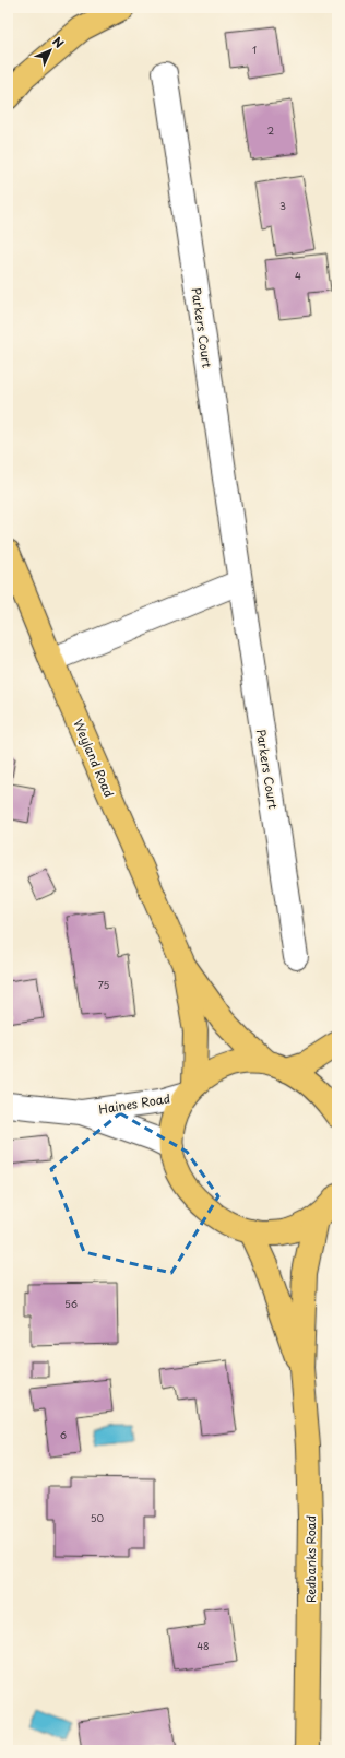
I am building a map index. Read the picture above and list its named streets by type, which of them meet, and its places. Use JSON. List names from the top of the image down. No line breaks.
{"streets":{"main road":["Weyland Road","Redbanks Road"],"street":["Parkers Court","Haines Road"]},"crossings":[["Weyland Road","Haines Road"]],"house_numbers":["1","2","3","4","75","56","6","50","48"],"north":"top right"}
